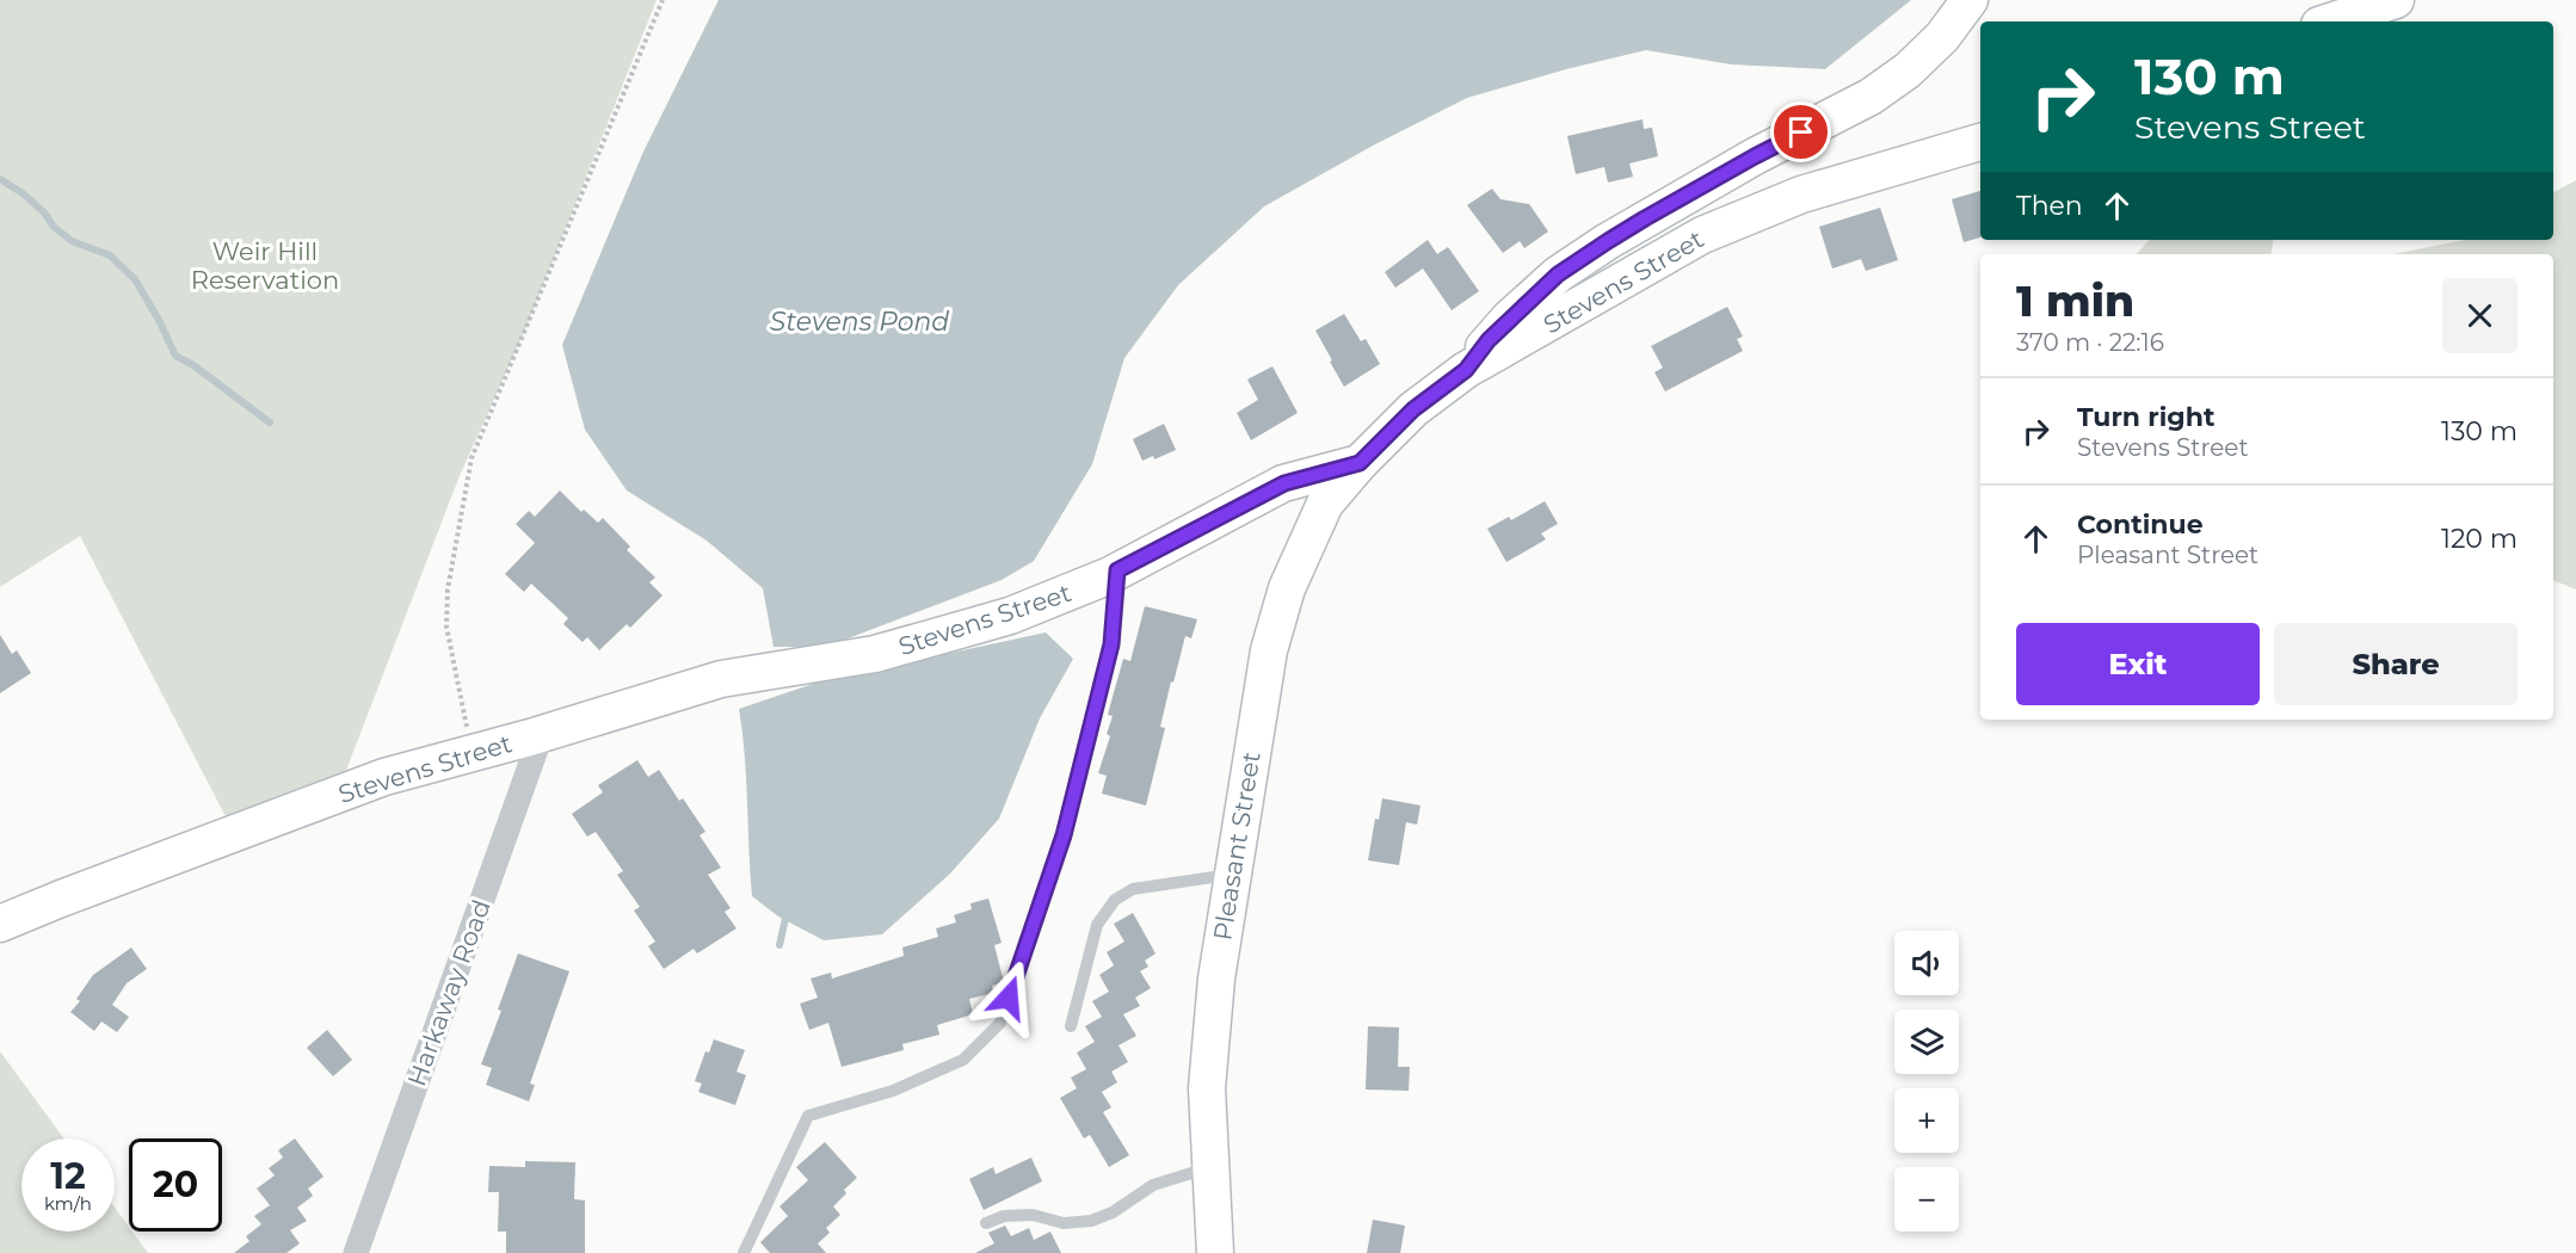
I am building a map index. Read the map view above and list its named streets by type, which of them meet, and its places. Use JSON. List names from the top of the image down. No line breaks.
{"streets":{"street":["Stevens Street","Pleasant Street","Harkaway Road"]},"crossings":[["Stevens Street","Pleasant Street"],["Stevens Street","Harkaway Road"]],"water":["Stevens Pond"],"parks":["Weir Hill Reservation"],"page":{"turn":["130 m","Stevens Street"],"then":"Then","heading":["1 min","370 m · 22:16"],"list":[{"name":"Turn right","note":"Stevens Street","value":"130 m"},{"name":"Continue","note":"Pleasant Street","value":"120 m"}],"buttons":["Exit","Share"],"map_buttons":["+","−"],"speed":"12 km/h","limit":"20"}}
